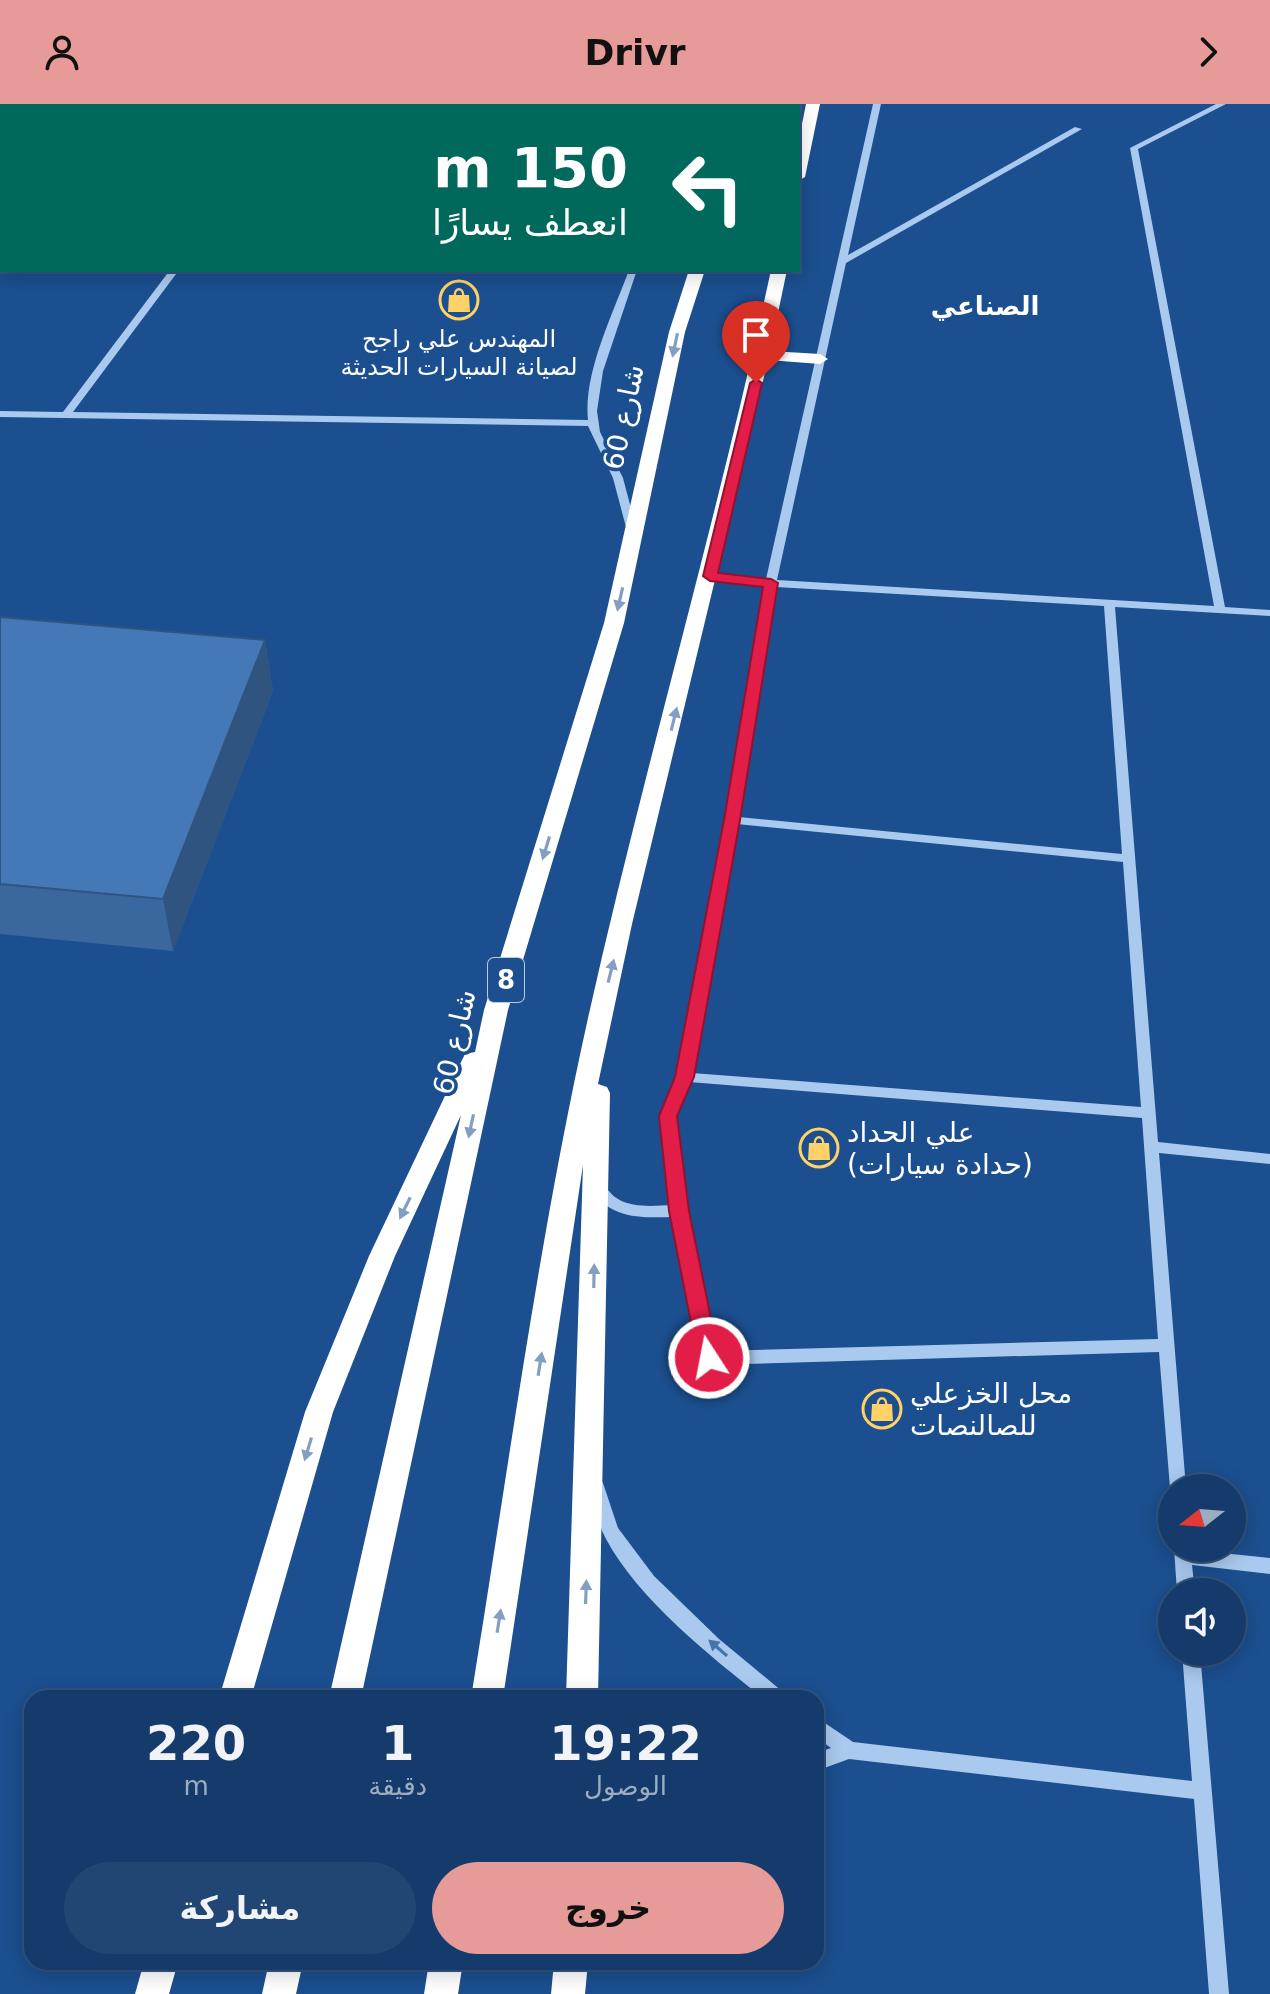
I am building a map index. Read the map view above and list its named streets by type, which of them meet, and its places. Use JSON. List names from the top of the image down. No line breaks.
{"streets":{"highway":["شارع 60","8"]},"districts":["الصناعي"],"places":{"shop":["المهندس علي راجح لصيانة السيارات الحديثة","علي الحداد (حدادة سيارات)","محل الخزعلي للصالنصات"]},"north":"left","page":{"header":"Drivr","turn":["150 m","انعطف يسارًا"],"eta":["19:22","الوصول","1","دقيقة","220","m"],"buttons":["خروج","مشاركة"]}}
